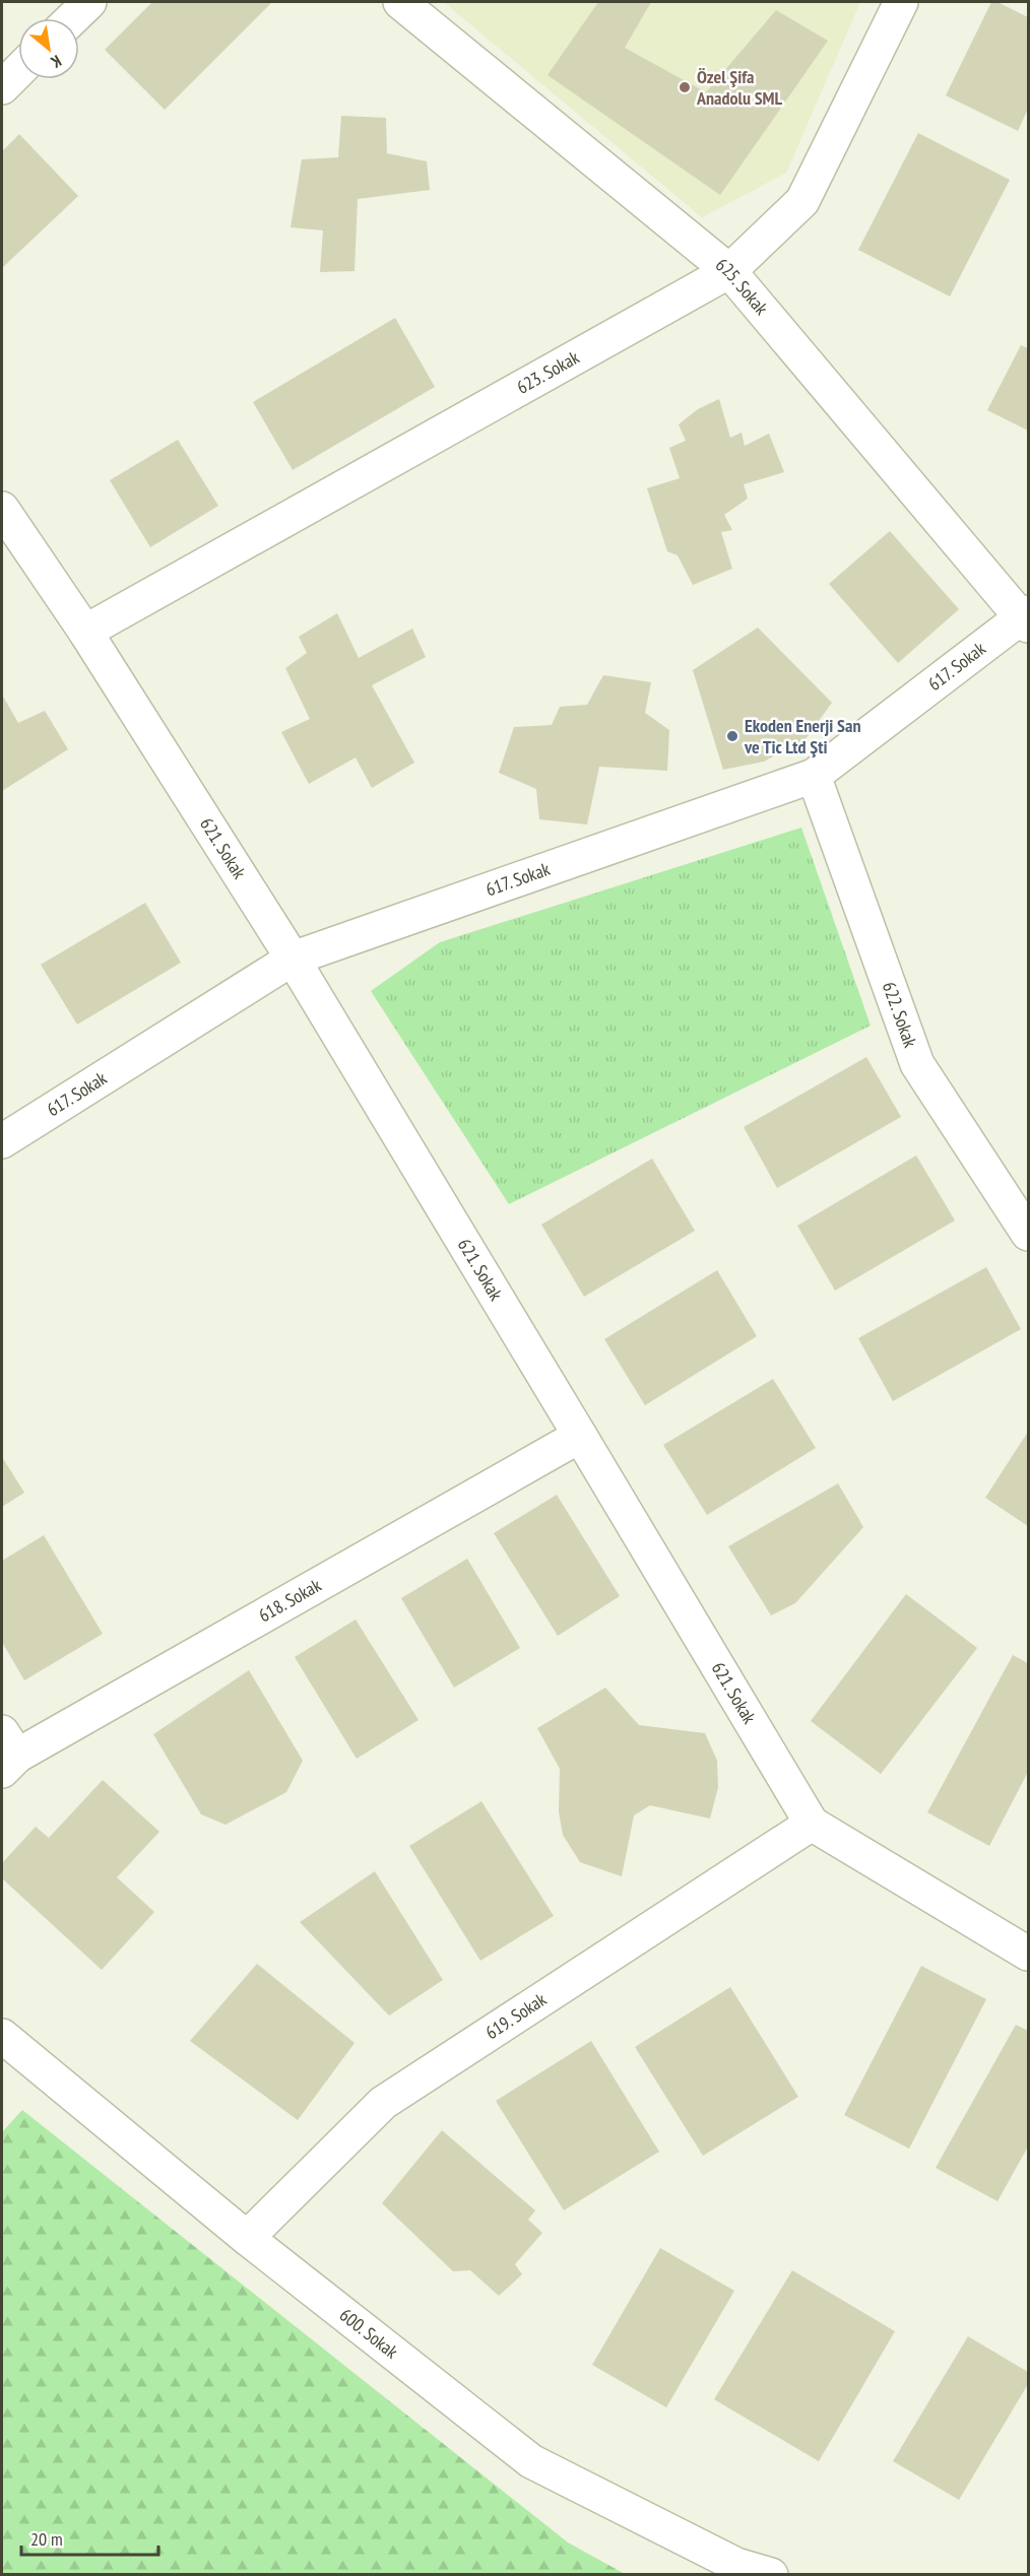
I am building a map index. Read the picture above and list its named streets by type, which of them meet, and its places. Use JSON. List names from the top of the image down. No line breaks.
{"streets":{"street":["625. Sokak","623. Sokak","617. Sokak","621. Sokak","622. Sokak","618. Sokak","619. Sokak","600. Sokak"]},"crossings":[["625. Sokak","623. Sokak"],["625. Sokak","617. Sokak"],["623. Sokak","621. Sokak"],["617. Sokak","621. Sokak"],["617. Sokak","622. Sokak"],["621. Sokak","618. Sokak"],["621. Sokak","619. Sokak"],["619. Sokak","600. Sokak"]],"places":["Özel Şifa Anadolu SML","Ekoden Enerji San ve Tic Ltd Şti"],"scale_bar":"20 m","north":"bottom right"}
